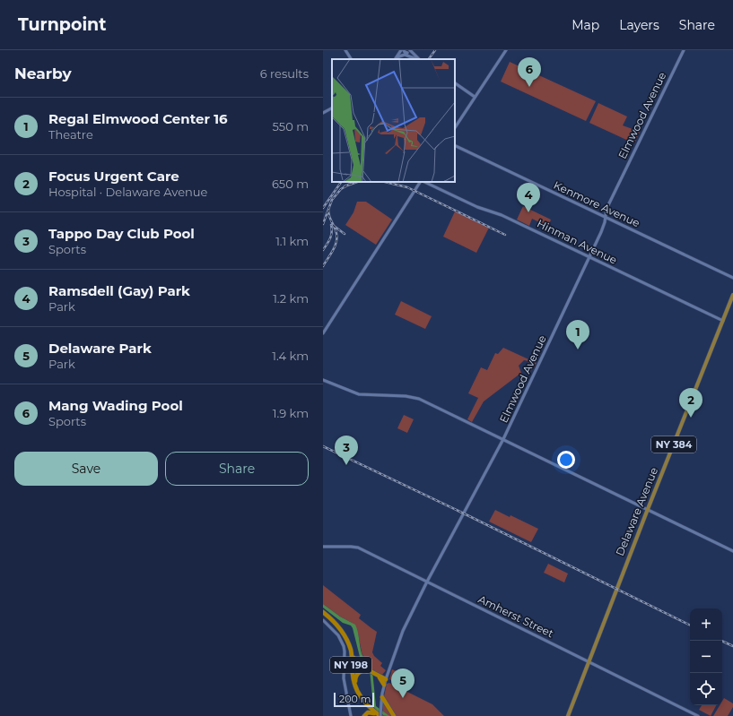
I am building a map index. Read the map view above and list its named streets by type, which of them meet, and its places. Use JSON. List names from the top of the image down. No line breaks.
{"streets":{"highway":["NY 198"],"main road":["NY 384","Delaware Avenue"],"street":["Elmwood Avenue","Kenmore Avenue","Hinman Avenue","Amherst Street"]},"crossings":[["Elmwood Avenue","Kenmore Avenue"],["Elmwood Avenue","Hinman Avenue"],["Elmwood Avenue","Amherst Street"],["Elmwood Avenue","NY 198"],["Hinman Avenue","Delaware Avenue"],["Delaware Avenue","Amherst Street"]],"scale_bar":"200 m","page":{"header":"Turnpoint","nav":["Map","Layers","Share"],"heading":["Nearby","6 results"],"pins":["6","4","1","2","3","5"],"list":[{"mark":"1","name":"Regal Elmwood Center 16","note":"Theatre","value":"550 m"},{"mark":"2","name":"Focus Urgent Care","note":"Hospital · Delaware Avenue","value":"650 m"},{"mark":"3","name":"Tappo Day Club Pool","note":"Sports","value":"1.1 km"},{"mark":"4","name":"Ramsdell (Gay) Park","note":"Park","value":"1.2 km"},{"mark":"5","name":"Delaware Park","note":"Park","value":"1.4 km"},{"mark":"6","name":"Mang Wading Pool","note":"Sports","value":"1.9 km"}],"buttons":["Save","Share"],"map_buttons":["+","−"],"scale":"200 m"}}
